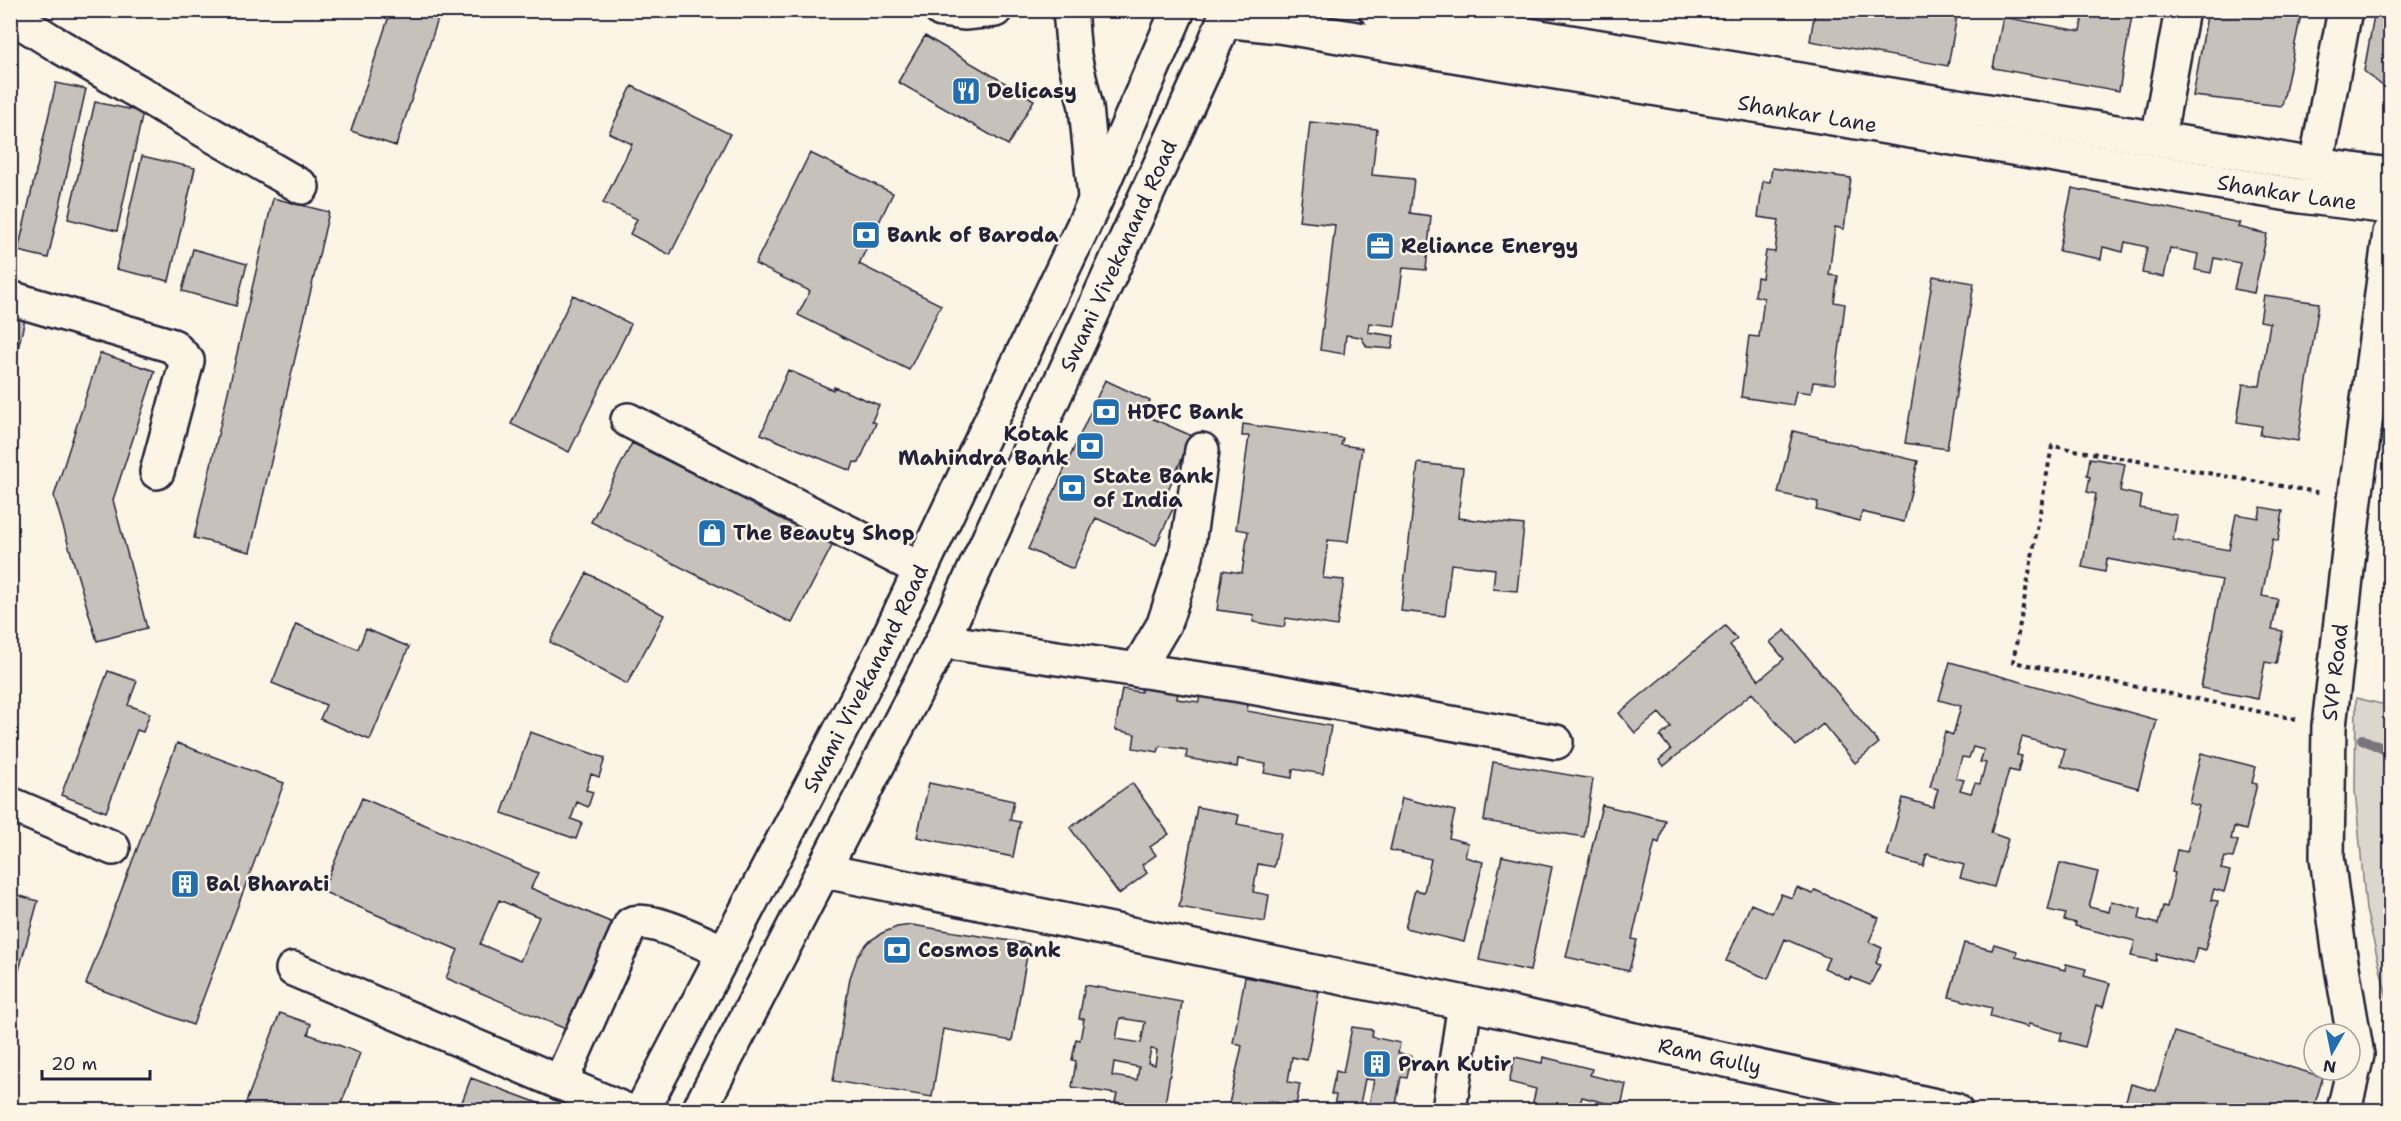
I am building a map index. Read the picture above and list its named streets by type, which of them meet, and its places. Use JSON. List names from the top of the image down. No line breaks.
{"streets":{"street":["Shankar Lane","Swami Vivekanand Road","SVP Road","Ram Gully"]},"crossings":[["Shankar Lane","Swami Vivekanand Road"],["Swami Vivekanand Road","Ram Gully"]],"places":{"restaurant":["Delicasy"],"bank":["Bank of Baroda","HDFC Bank","Kotak Mahindra Bank","State Bank of India","Cosmos Bank"],"office":["Reliance Energy"],"shop":["The Beauty Shop"],"building":["Bal Bharati","Pran Kutir"]},"scale_bar":"20 m","north":"bottom"}
